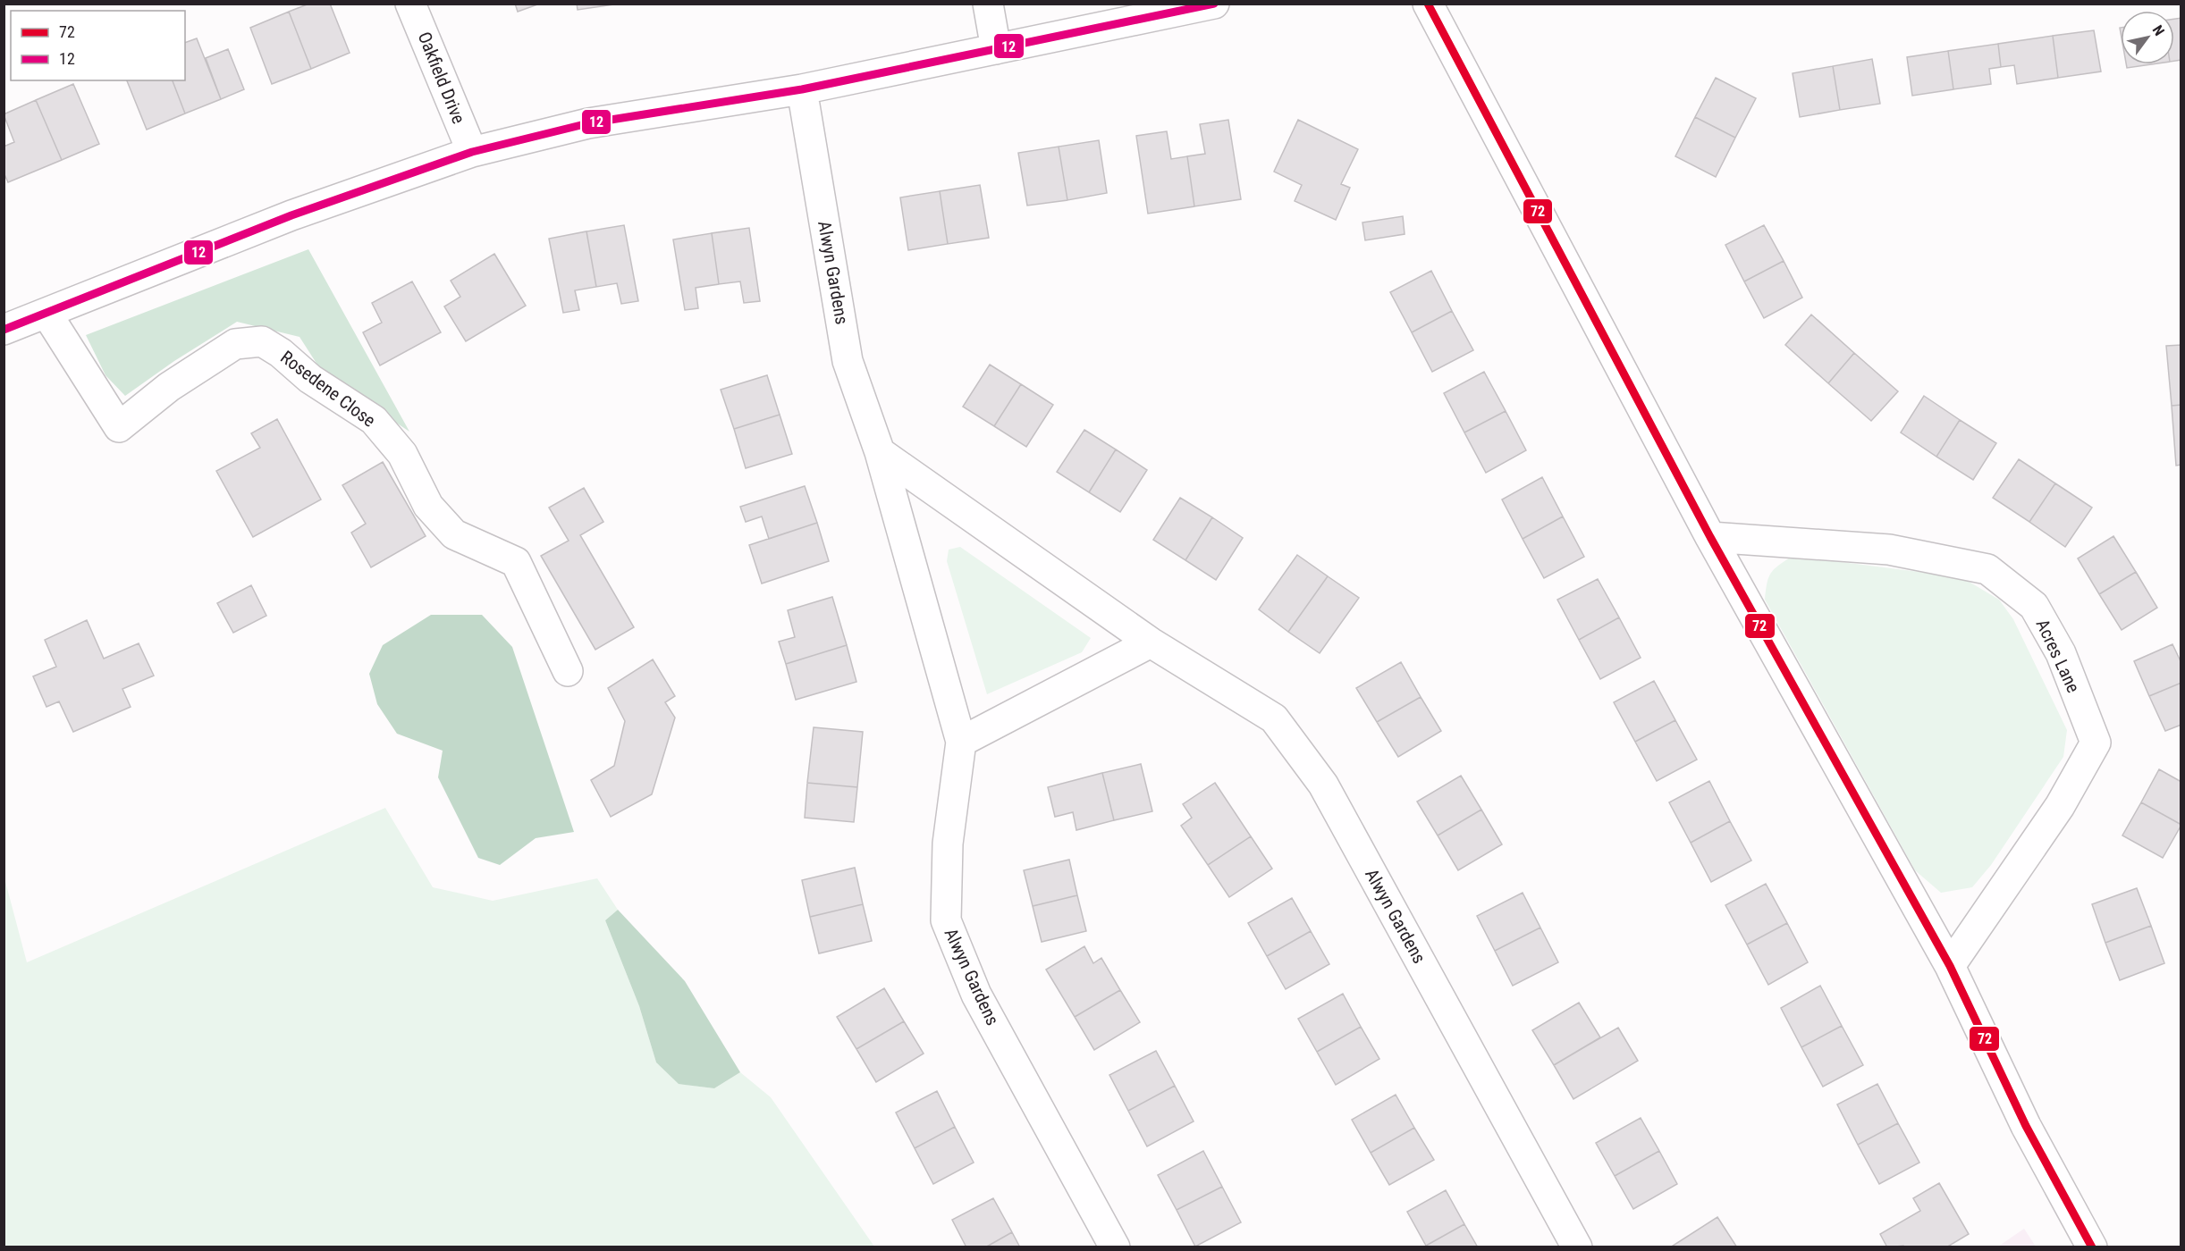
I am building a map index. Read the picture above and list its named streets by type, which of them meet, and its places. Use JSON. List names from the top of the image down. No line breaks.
{"streets":{"street":["Oakfield Drive","Alwyn Gardens","Rosedene Close","Acres Lane"]},"lines":["transit line 72","transit line 12"],"legend":["72","12"],"north":"top right"}
